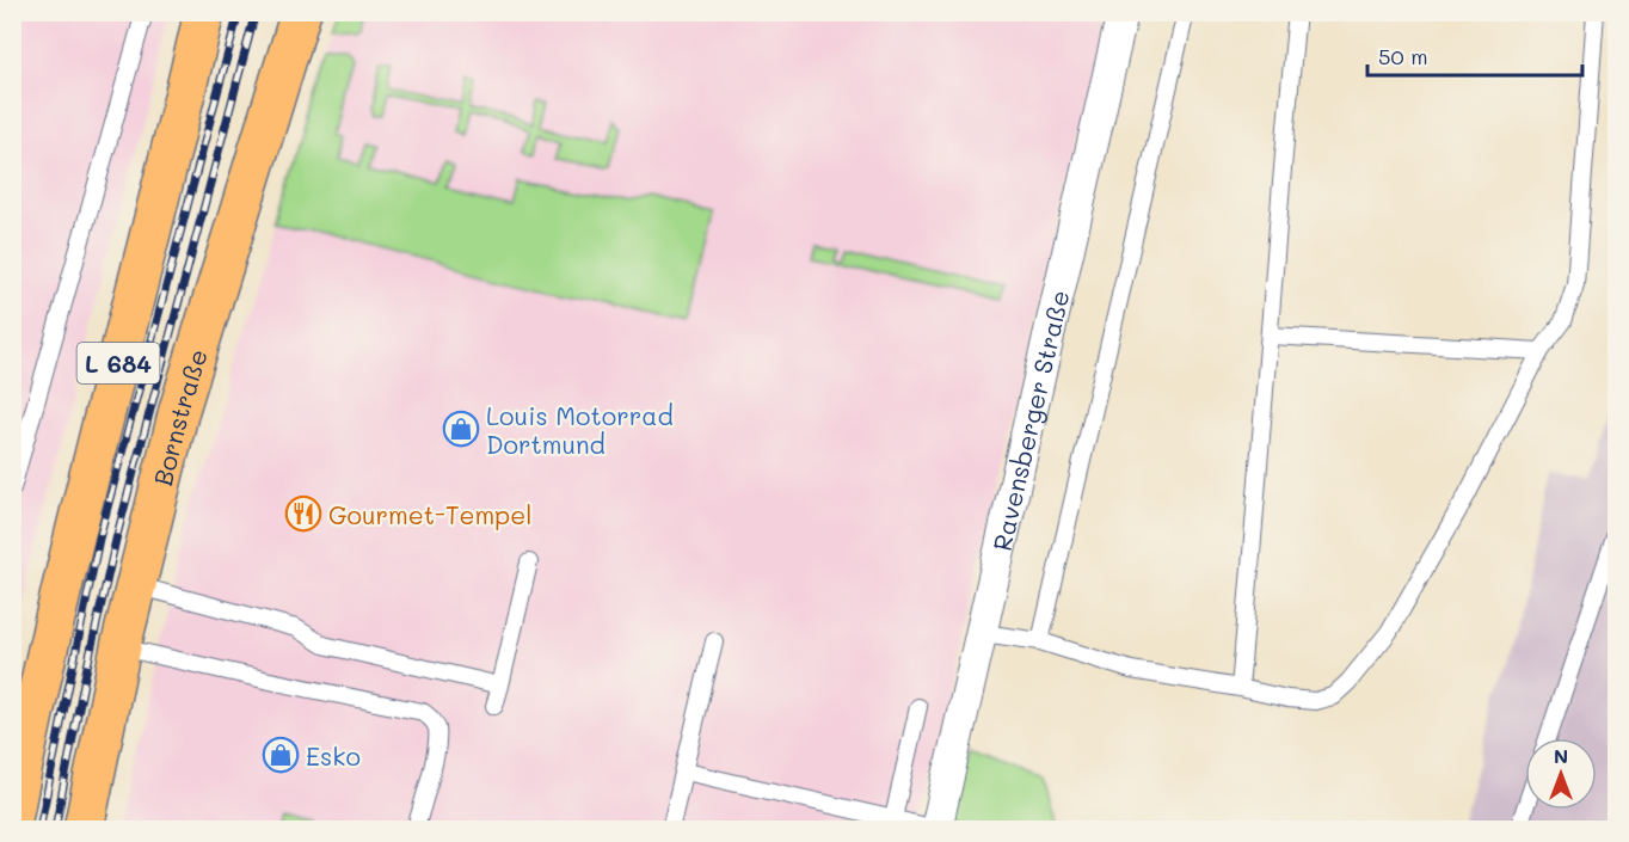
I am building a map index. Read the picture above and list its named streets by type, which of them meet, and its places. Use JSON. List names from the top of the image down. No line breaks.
{"streets":{"main road":["L 684","Bornstraße"],"street":["Ravensberger Straße"]},"places":{"shop":["Louis Motorrad Dortmund","Esko"],"restaurant":["Gourmet-Tempel"]},"scale_bar":"50 m","north":"top"}
